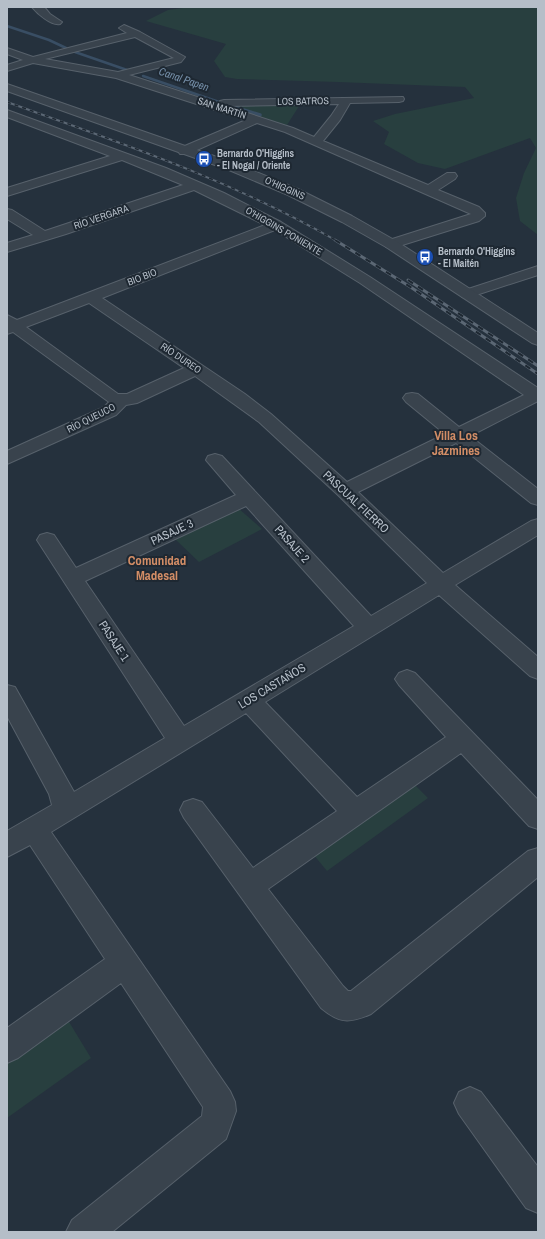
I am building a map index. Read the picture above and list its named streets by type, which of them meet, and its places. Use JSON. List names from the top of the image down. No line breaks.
{"streets":{"street":["LOS BATROS","SAN MARTÍN","O'HIGGINS","RÍO VERGARA","O'HIGGINS PONIENTE","BIO BIO","RÍO DUREO","RÍO QUEUCO","PASCUAL FIERRO","PASAJE 3","PASAJE 2","PASAJE 1","LOS CASTAÑOS"]},"crossings":[["LOS BATROS","SAN MARTÍN"],["SAN MARTÍN","O'HIGGINS"],["RÍO VERGARA","O'HIGGINS PONIENTE"],["O'HIGGINS PONIENTE","BIO BIO"],["BIO BIO","RÍO DUREO"],["RÍO DUREO","RÍO QUEUCO"],["RÍO DUREO","PASCUAL FIERRO"],["PASCUAL FIERRO","LOS CASTAÑOS"],["PASAJE 3","PASAJE 2"],["PASAJE 3","PASAJE 1"],["PASAJE 2","LOS CASTAÑOS"],["PASAJE 1","LOS CASTAÑOS"]],"districts":["Villa Los Jazmines","Comunidad Madesal"],"water":["Canal Papen"],"places":{"bus stop":["Bernardo O'Higgins - El Nogal / Oriente","Bernardo O'Higgins - El Maitén"]}}
